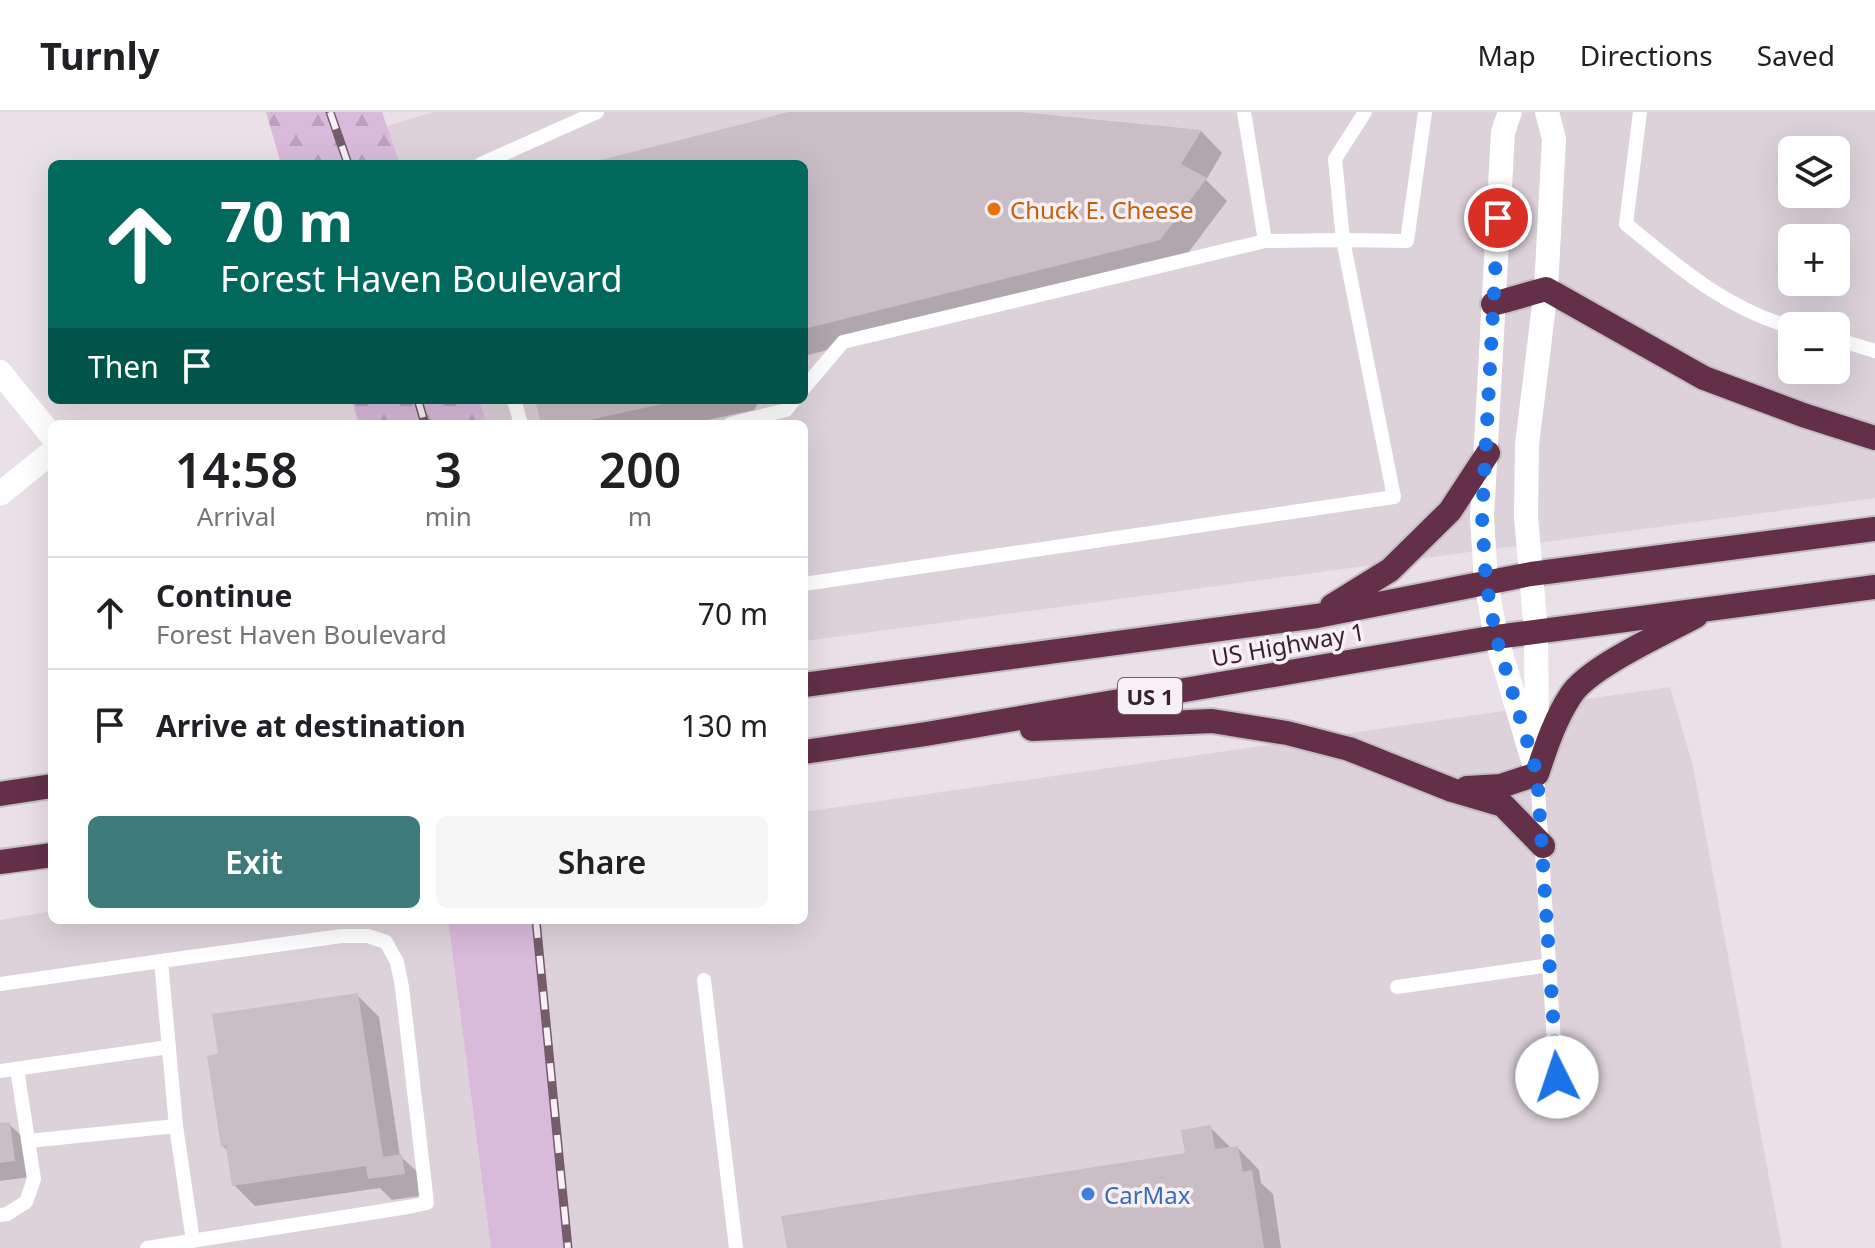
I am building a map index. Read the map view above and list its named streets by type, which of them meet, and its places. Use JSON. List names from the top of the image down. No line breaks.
{"streets":{"highway":["US Highway 1","US 1"]},"crossings":[["US Highway 1","US 1"]],"places":["Chuck E. Cheese","CarMax"],"page":{"header":"Turnly","nav":["Map","Directions","Saved"],"map_buttons":["+","−"],"turn":["70 m","Forest Haven Boulevard"],"then":"Then","eta":["14:58","Arrival","3","min","200","m"],"list":[{"name":"Continue","note":"Forest Haven Boulevard","value":"70 m"},{"name":"Arrive at destination","value":"130 m"}],"buttons":["Exit","Share"]}}
